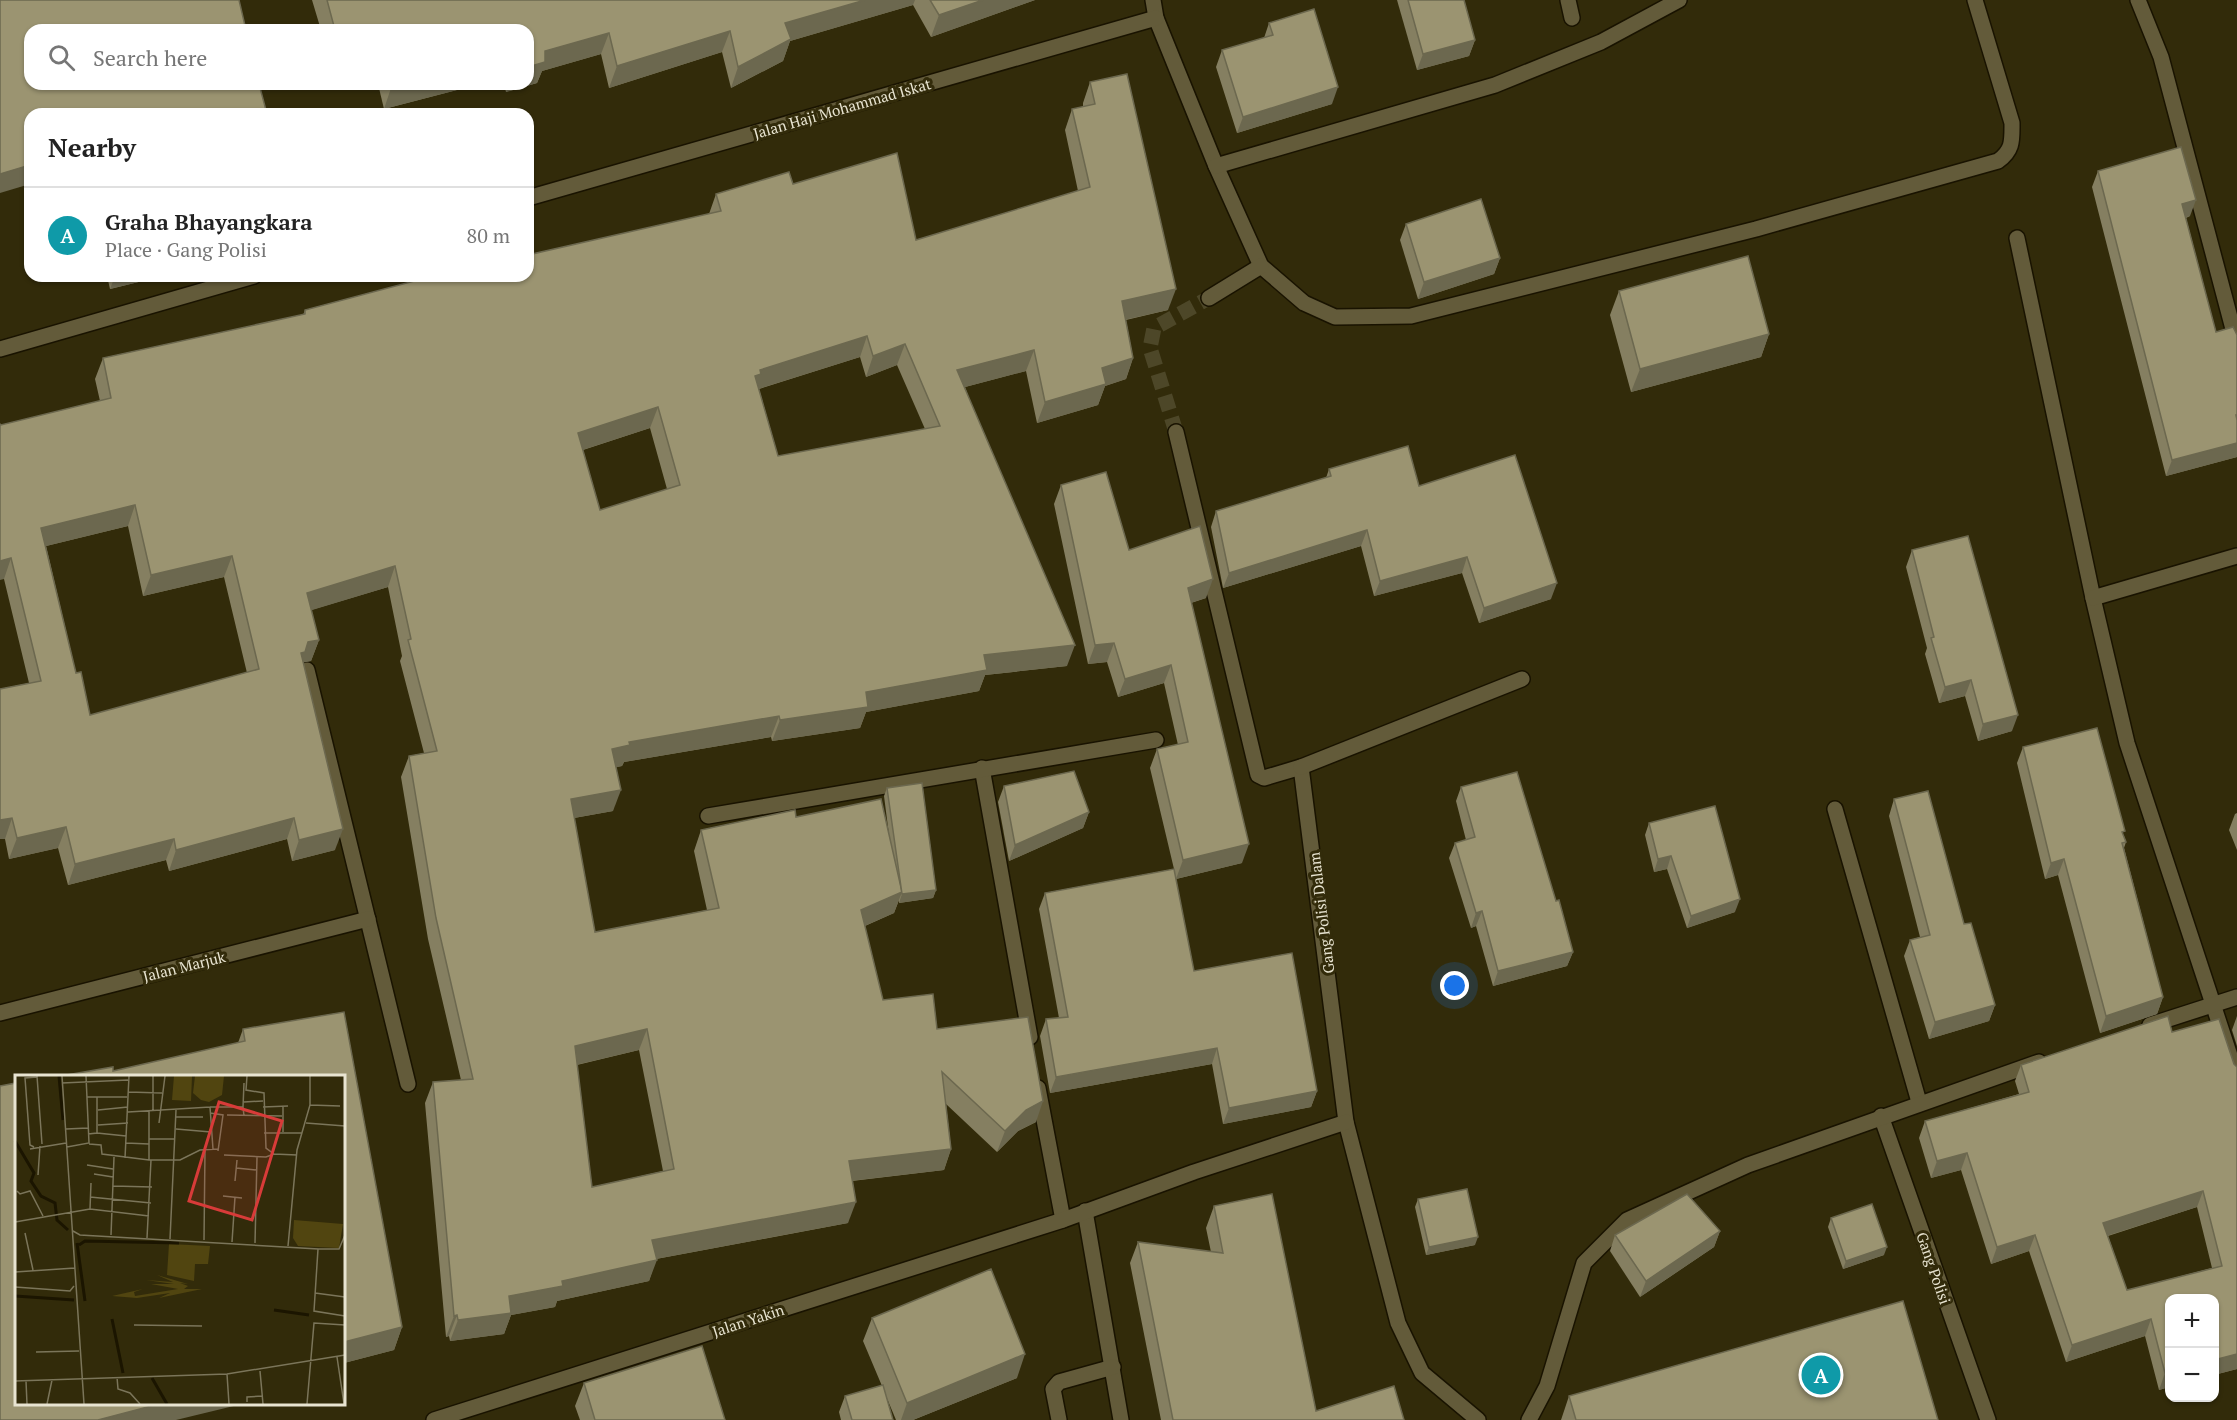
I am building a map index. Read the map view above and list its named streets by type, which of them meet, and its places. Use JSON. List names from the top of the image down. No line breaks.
{"streets":{"street":["Jalan Haji Mohammad Iskat","Gang Polisi Dalam","Jalan Marjuk","Gang Polisi","Jalan Yakin"]},"crossings":[["Gang Polisi Dalam","Jalan Yakin"]],"page":{"search":"Search here","heading":"Nearby","list":[{"mark":"A","name":"Graha Bhayangkara","note":"Place · Gang Polisi","value":"80 m"}],"map_buttons":["+","−"],"pins":"A"}}
